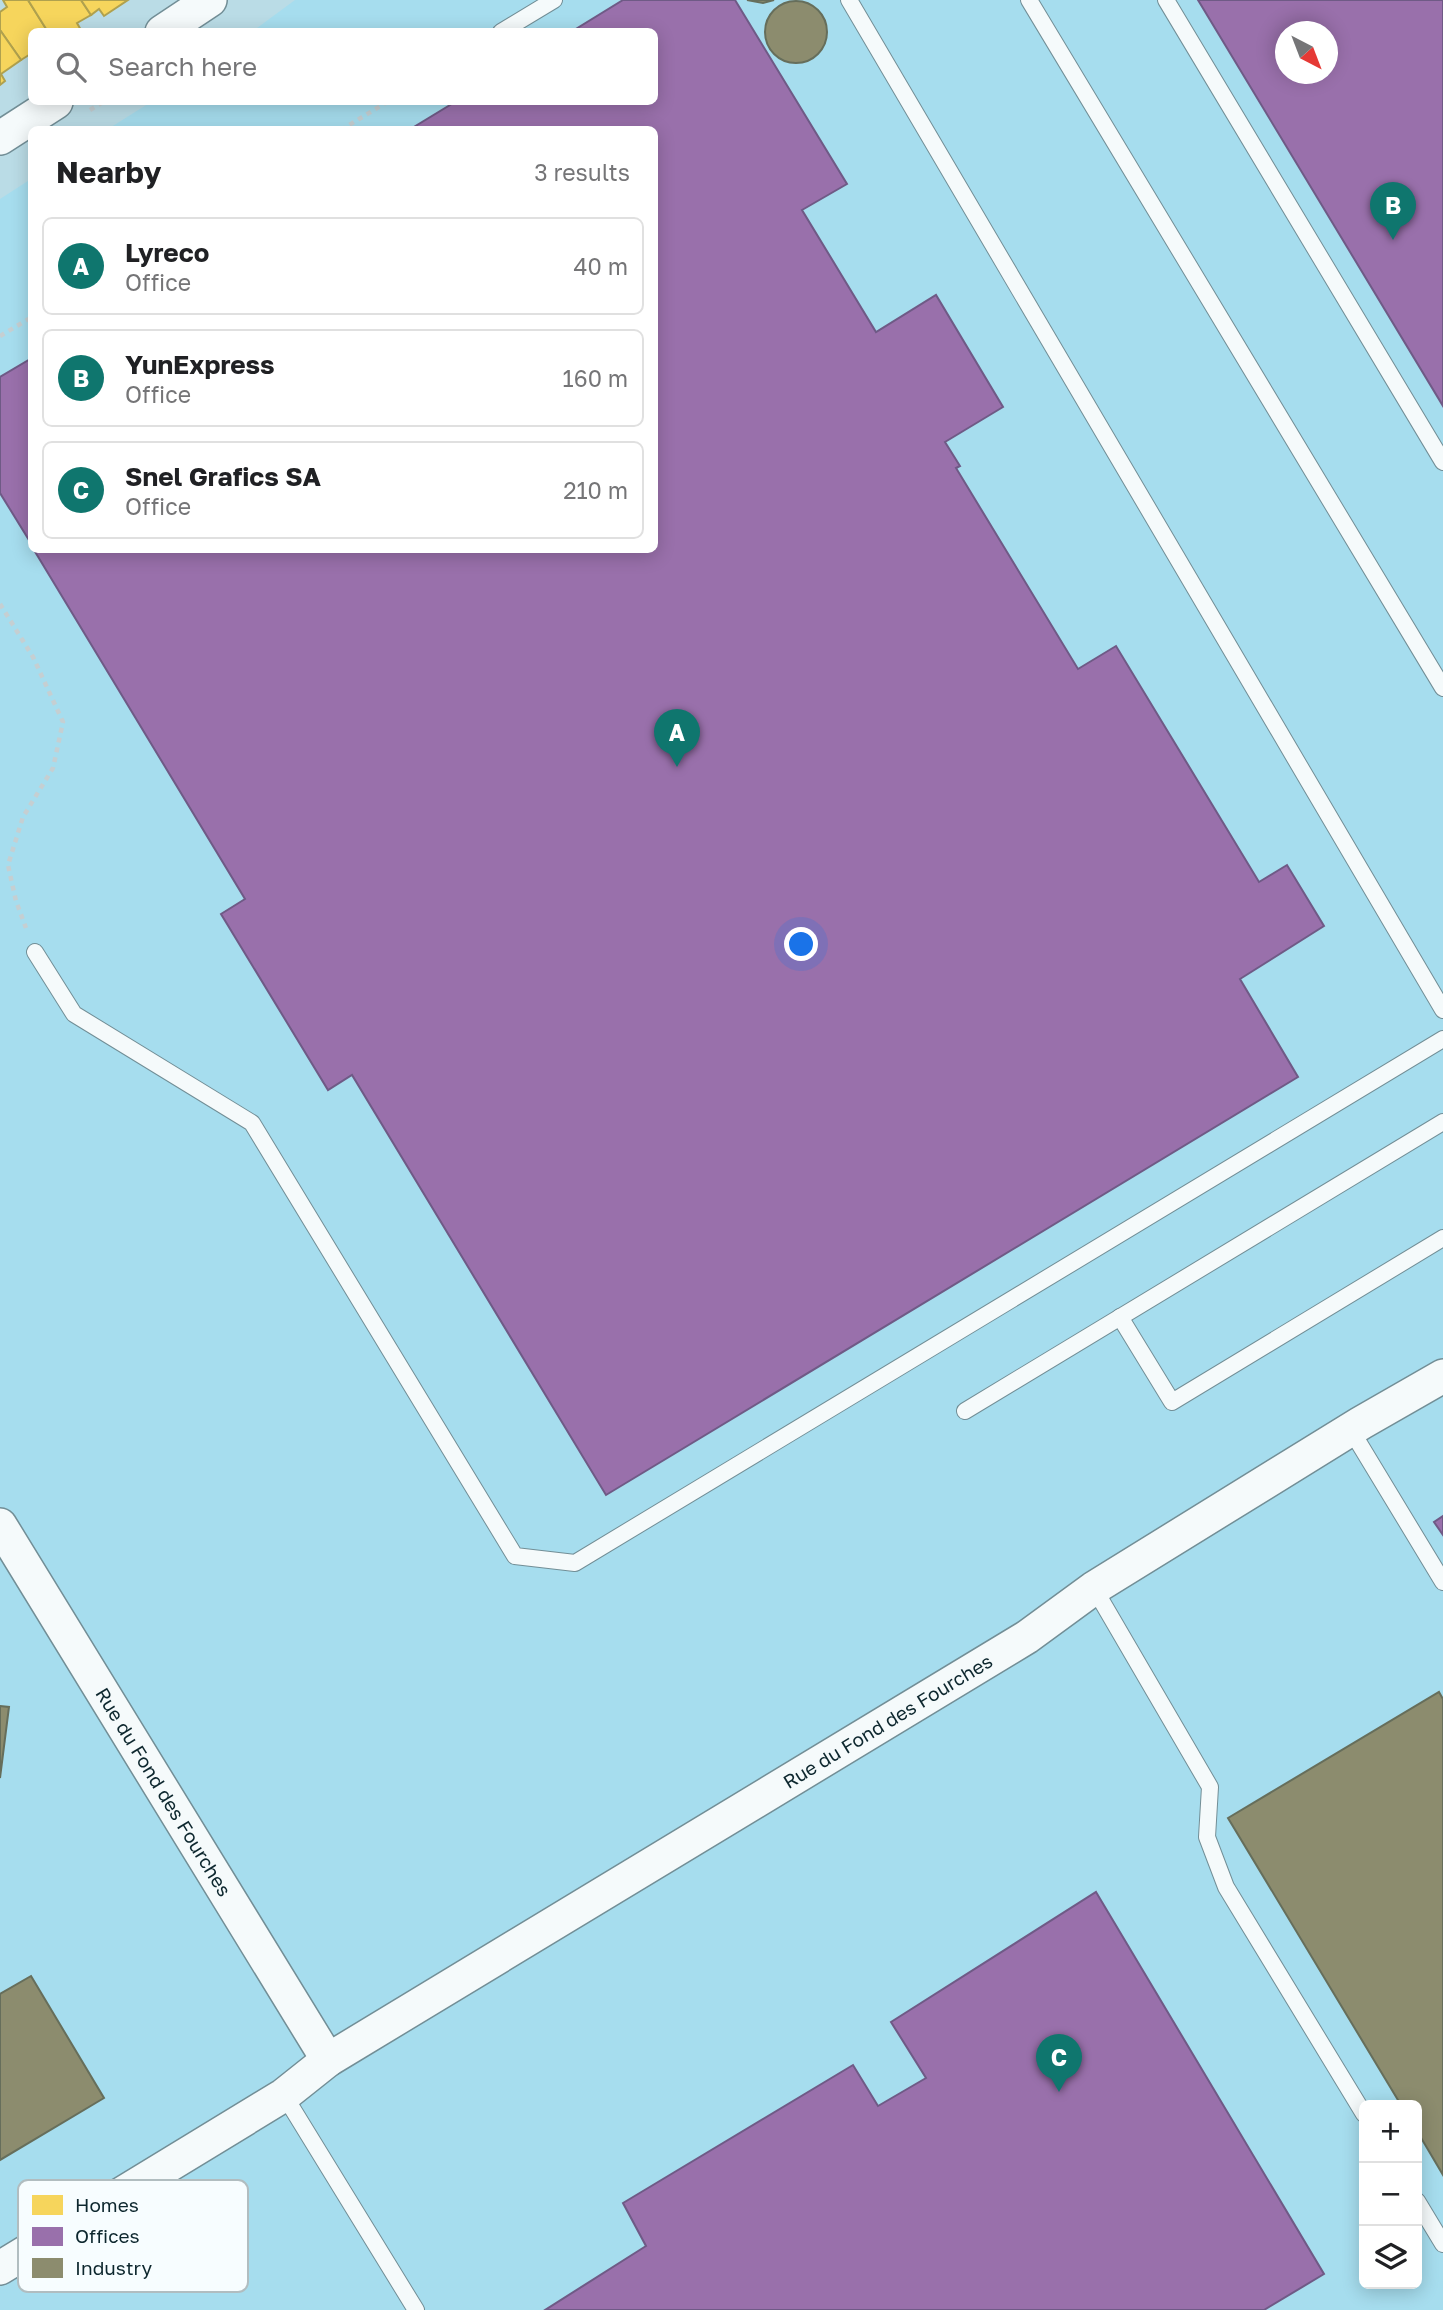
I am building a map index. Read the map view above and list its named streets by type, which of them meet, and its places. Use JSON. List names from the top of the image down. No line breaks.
{"streets":{"street":["Rue du Fond des Fourches"]},"legend":["Homes","Offices","Industry"],"north":"bottom right","page":{"search":"Search here","heading":["Nearby","3 results"],"pins":["B","A","C"],"list":[{"mark":"A","name":"Lyreco","note":"Office","value":"40 m"},{"mark":"B","name":"YunExpress","note":"Office","value":"160 m"},{"mark":"C","name":"Snel Grafics SA","note":"Office","value":"210 m"}],"map_buttons":["+","−"]}}
